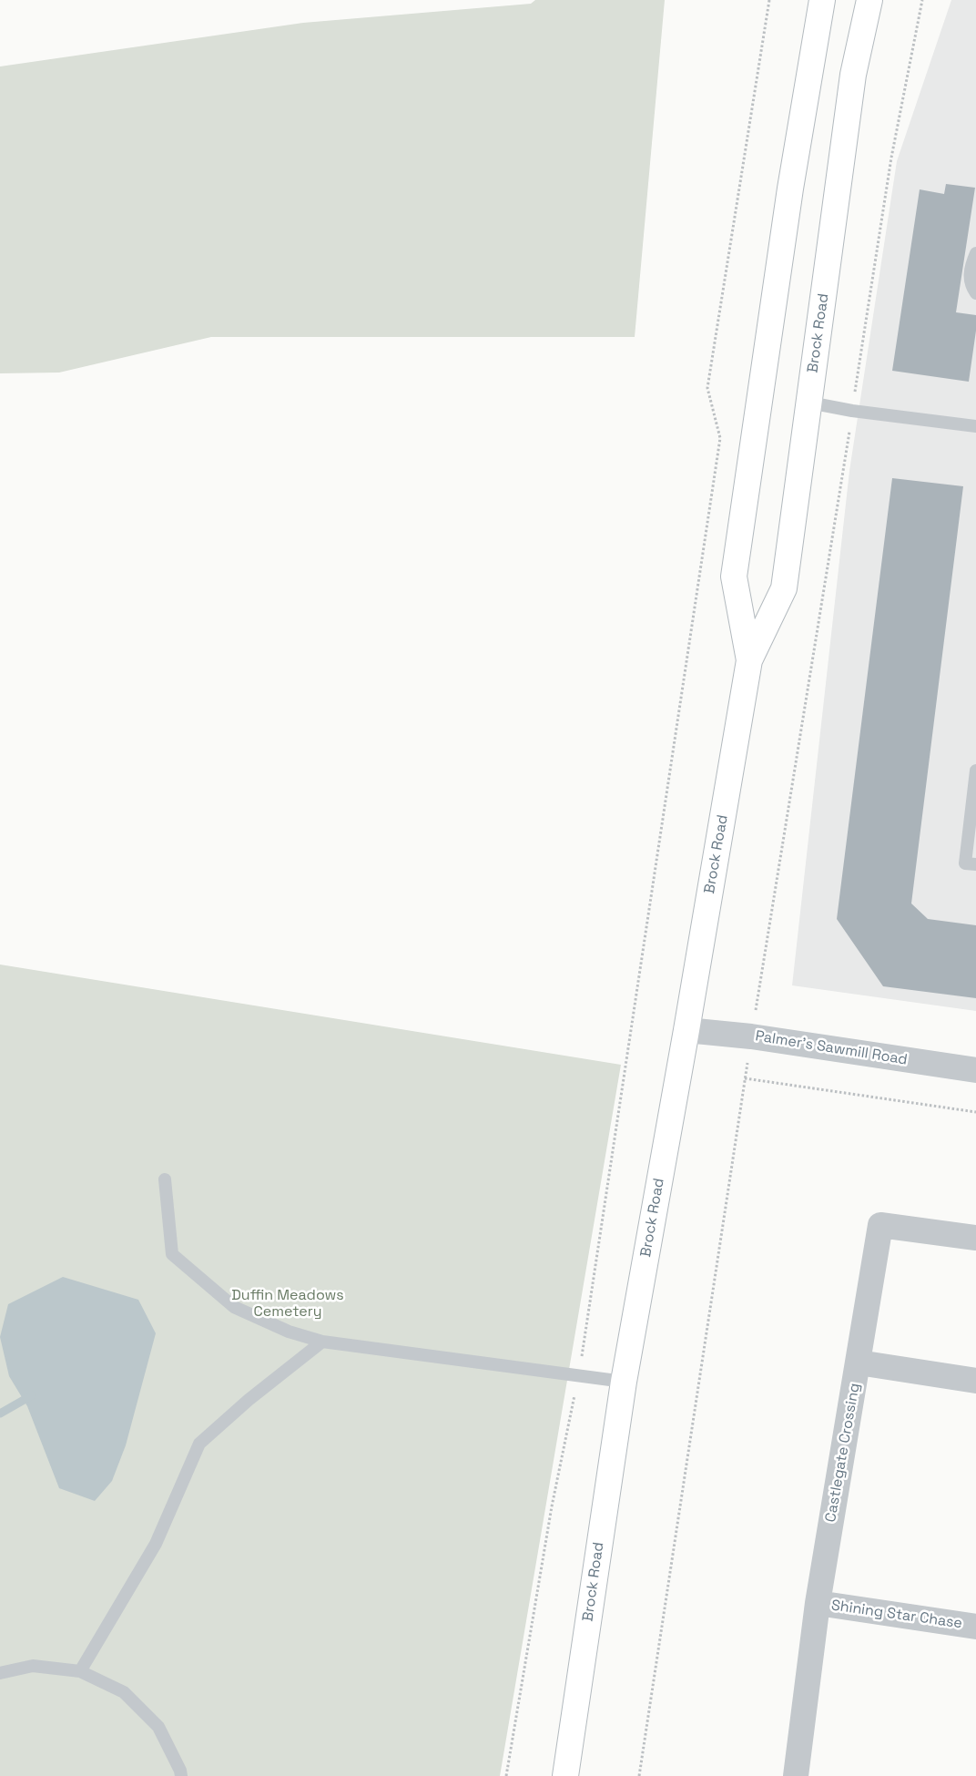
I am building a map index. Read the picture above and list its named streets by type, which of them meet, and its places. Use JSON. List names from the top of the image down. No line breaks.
{"streets":{"main road":["Brock Road"],"street":["Palmer's Sawmill Road","Castlegate Crossing","Shining Star Chase"]},"crossings":[["Brock Road","Palmer's Sawmill Road"],["Castlegate Crossing","Shining Star Chase"]],"parks":["Duffin Meadows Cemetery"]}
